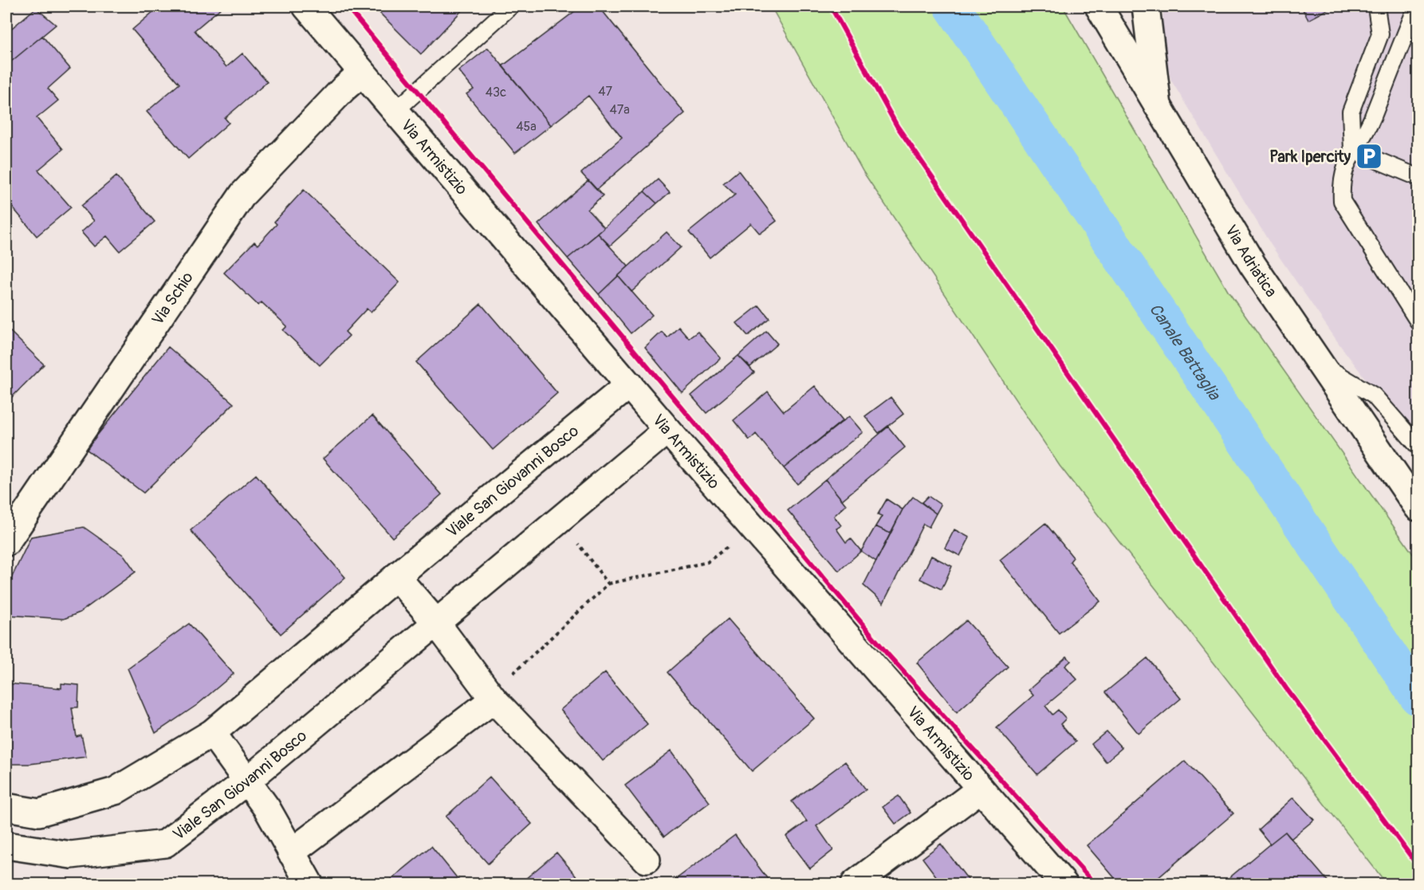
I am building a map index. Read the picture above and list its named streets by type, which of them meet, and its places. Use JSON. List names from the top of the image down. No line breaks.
{"streets":{"street":["Via Armistizio","Via Adriatica","Via Schio","Viale San Giovanni Bosco"]},"crossings":[["Via Armistizio","Via Schio"],["Via Armistizio","Viale San Giovanni Bosco"]],"water":["Canale Battaglia"],"places":{"parking":["Park Ipercity"]},"house_numbers":["47","43c","47a","45a"]}
